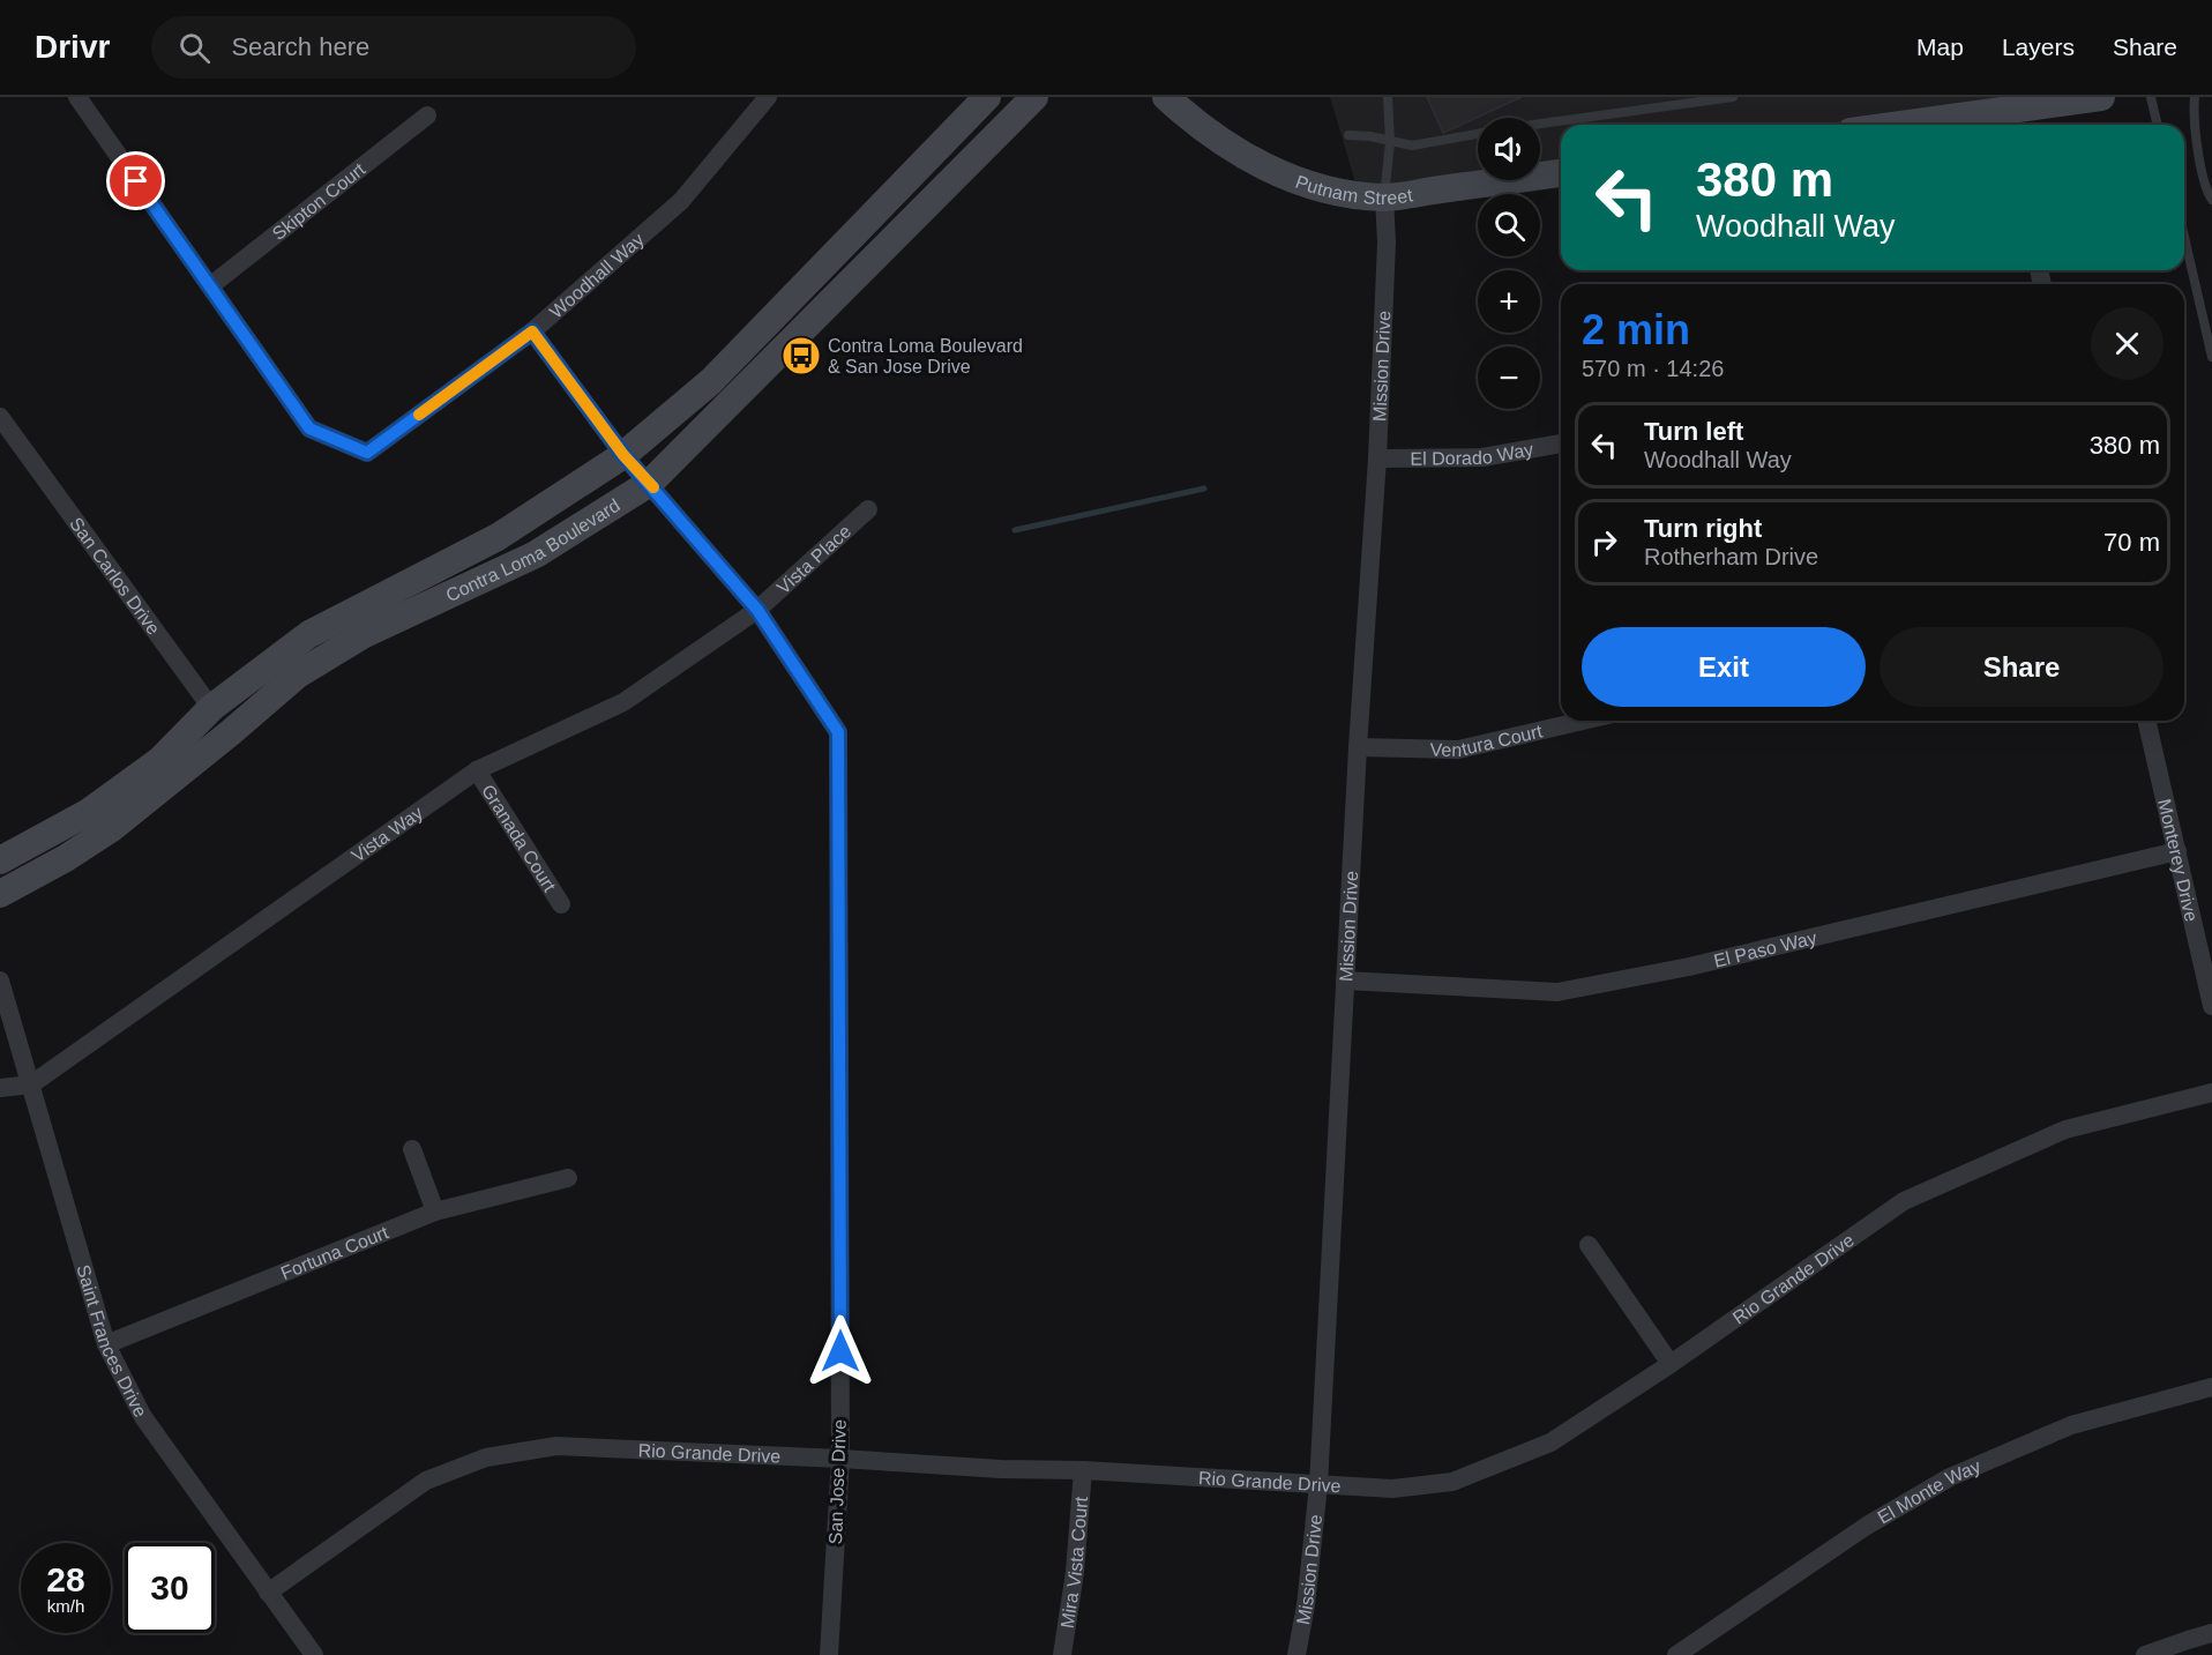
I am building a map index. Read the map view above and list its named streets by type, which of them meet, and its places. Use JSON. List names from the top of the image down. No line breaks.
{"streets":{"main road":["Putnam Street","Contra Loma Boulevard","San Carlos Drive"],"street":["Skipton Court","Woodhall Way","Mission Drive","El Dorado Way","Vista Place","Ventura Court","Vista Way","Granada Court","Monterey Drive","El Paso Way","Fortuna Court","Rio Grande Drive","Saint Frances Drive","San Jose Drive","El Monte Way","Mira Vista Court"]},"crossings":[["Putnam Street","Mission Drive"],["Skipton Court","Woodhall Way"],["Woodhall Way","San Jose Drive"],["Mission Drive","El Dorado Way"],["Mission Drive","Ventura Court"],["Mission Drive","El Paso Way"],["Mission Drive","Rio Grande Drive"],["Contra Loma Boulevard","San Carlos Drive"],["Contra Loma Boulevard","San Jose Drive"],["Vista Place","Vista Way"],["Vista Place","San Jose Drive"],["Vista Way","Granada Court"],["Vista Way","Saint Frances Drive"],["Vista Way","San Jose Drive"],["Monterey Drive","El Paso Way"],["Fortuna Court","Saint Frances Drive"],["Rio Grande Drive","Saint Frances Drive"],["Rio Grande Drive","San Jose Drive"],["Rio Grande Drive","Mira Vista Court"]],"places":{"bus stop":["Contra Loma Boulevard & San Jose Drive"]},"page":{"header":"Drivr","search":"Search here","nav":["Map","Layers","Share"],"map_buttons":["+","−"],"turn":["380 m","Woodhall Way"],"heading":["2 min","570 m · 14:26"],"list":[{"name":"Turn left","note":"Woodhall Way","value":"380 m"},{"name":"Turn right","note":"Rotherham Drive","value":"70 m"}],"buttons":["Exit","Share"],"speed":"28 km/h","limit":"30"}}
